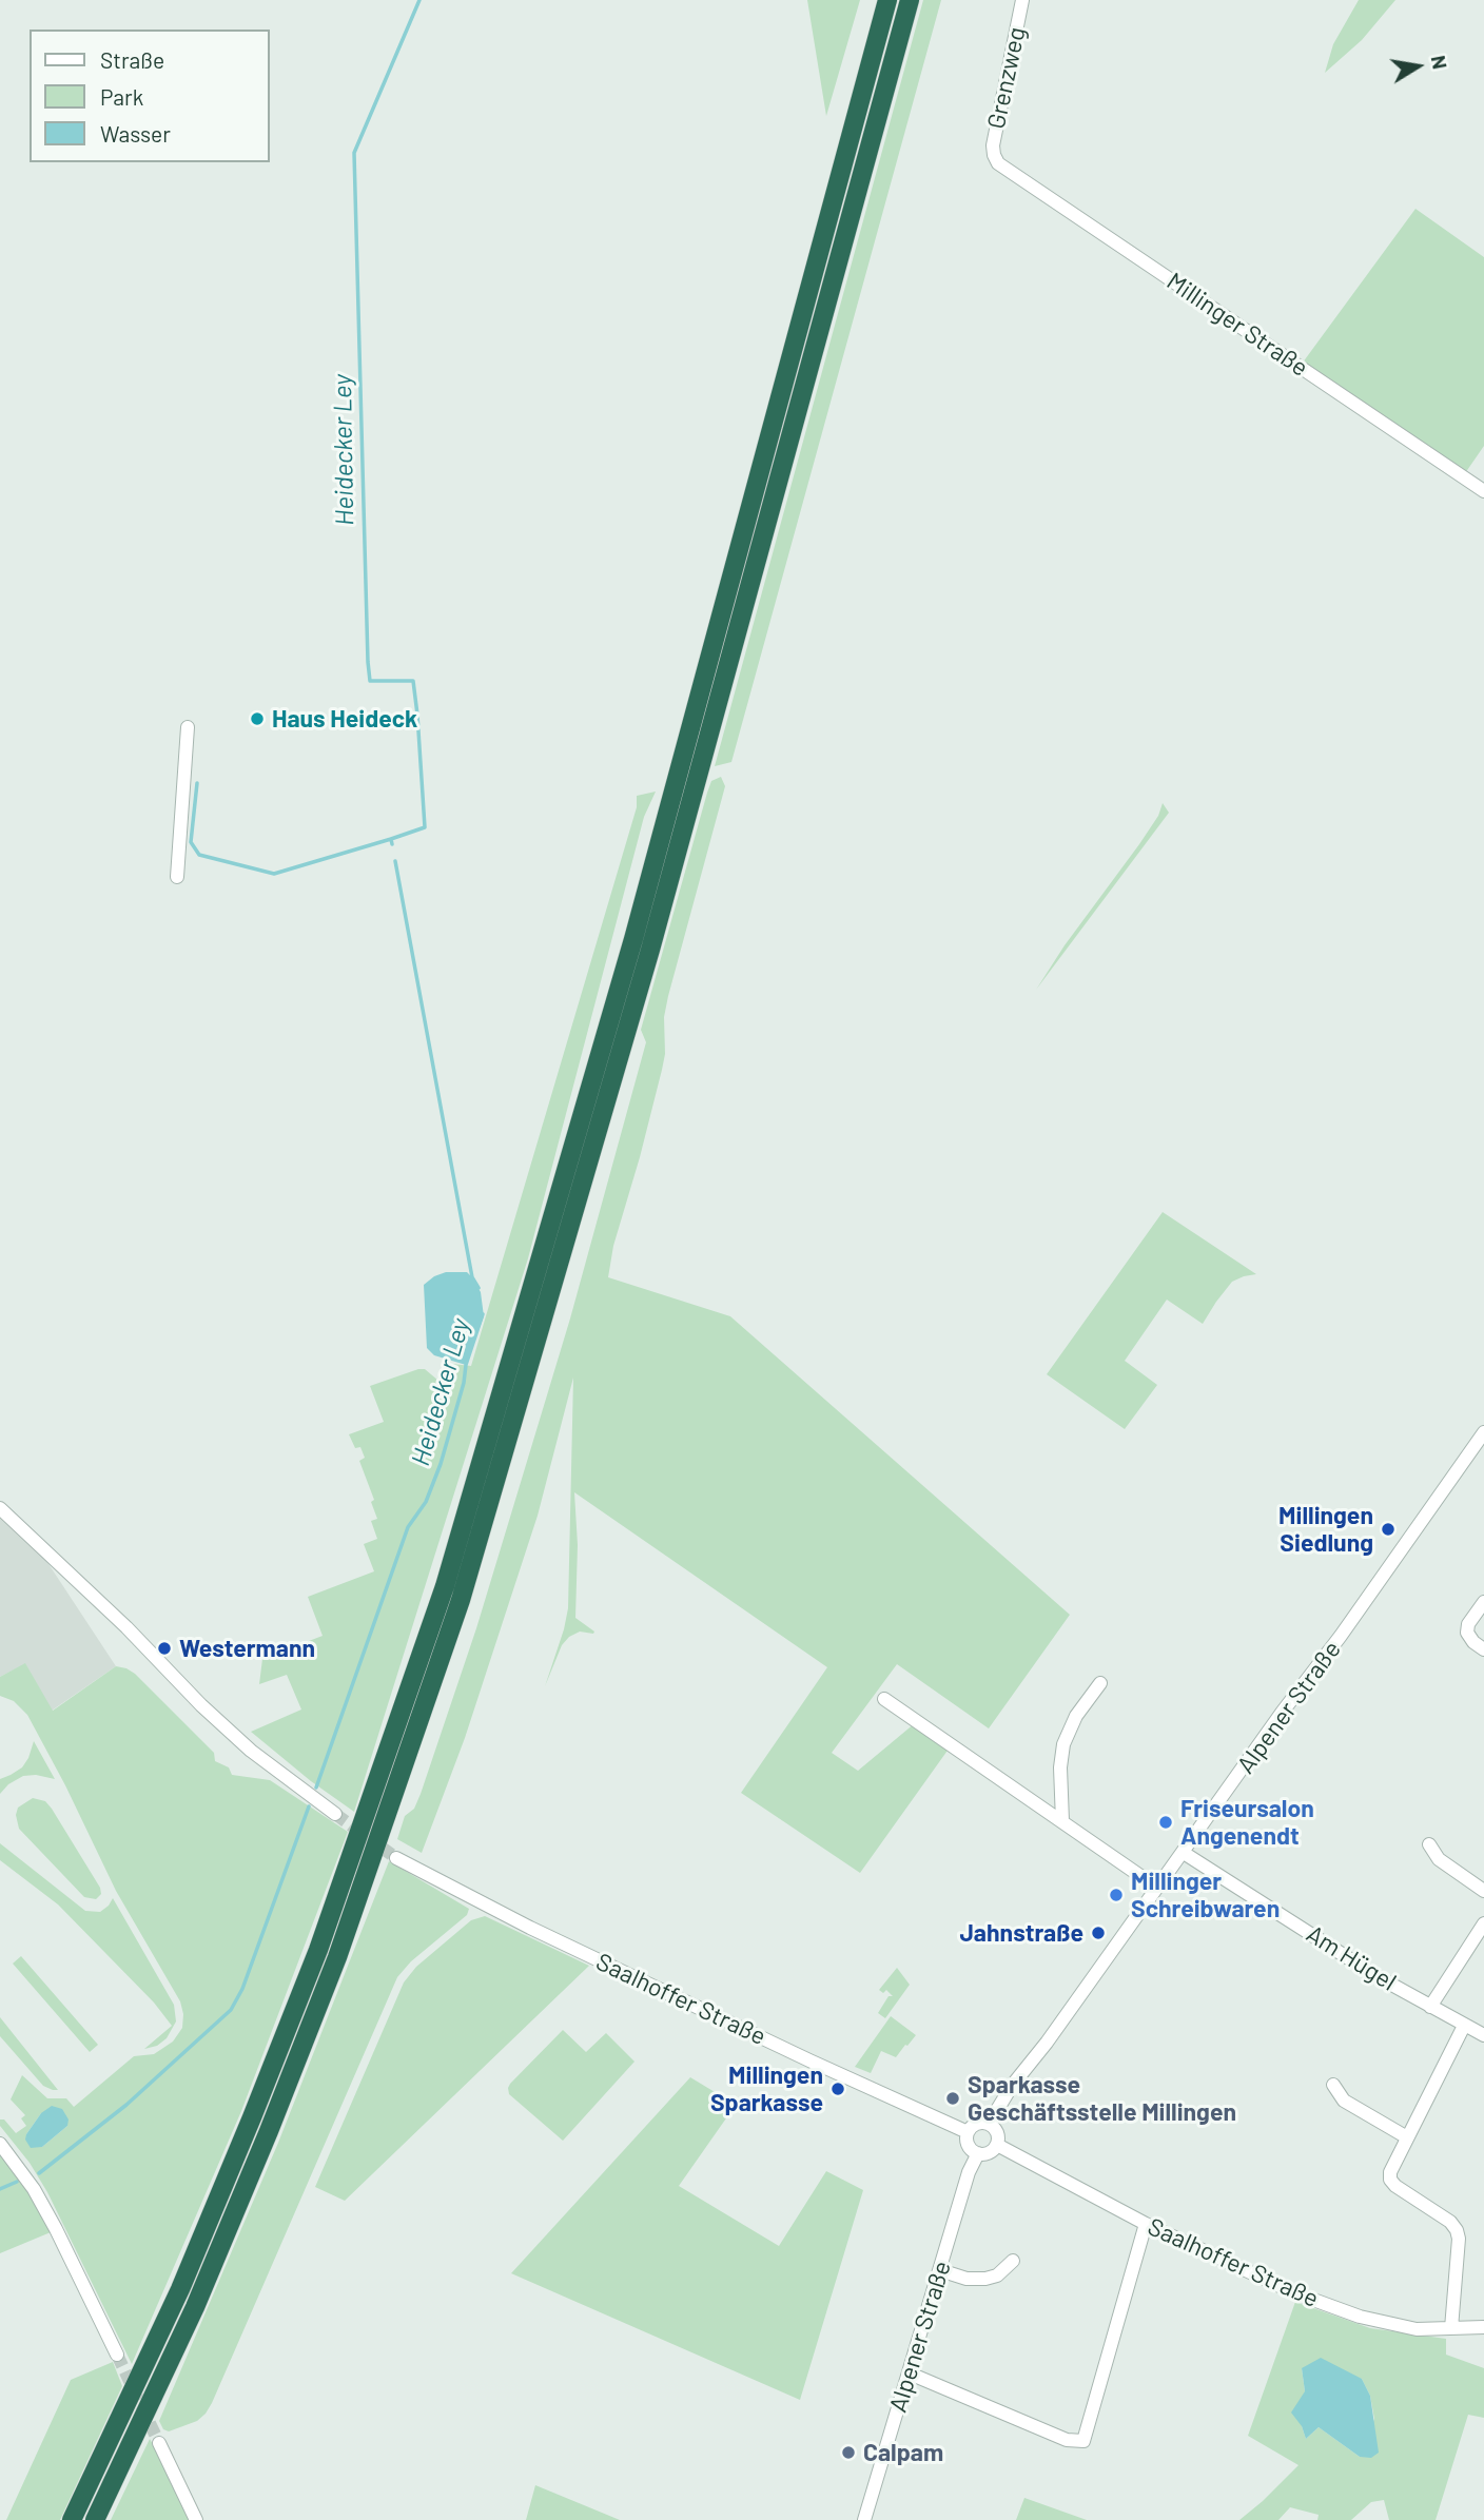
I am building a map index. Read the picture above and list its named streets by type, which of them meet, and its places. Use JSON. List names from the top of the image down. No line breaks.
{"streets":{"street":["Grenzweg","Millinger Straße","Alpener Straße","Am Hügel","Saalhoffer Straße"]},"crossings":[["Grenzweg","Millinger Straße"],["Alpener Straße","Am Hügel"],["Alpener Straße","Saalhoffer Straße"]],"water":["Heidecker Ley"],"places":["Haus Heideck","Millingen Siedlung","Westermann","Friseursalon Angenendt","Millinger Schreibwaren","Jahnstraße","Millingen Sparkasse","Sparkasse Geschäftsstelle Millingen","Calpam"],"legend":["Straße","Park","Wasser"],"north":"right"}
